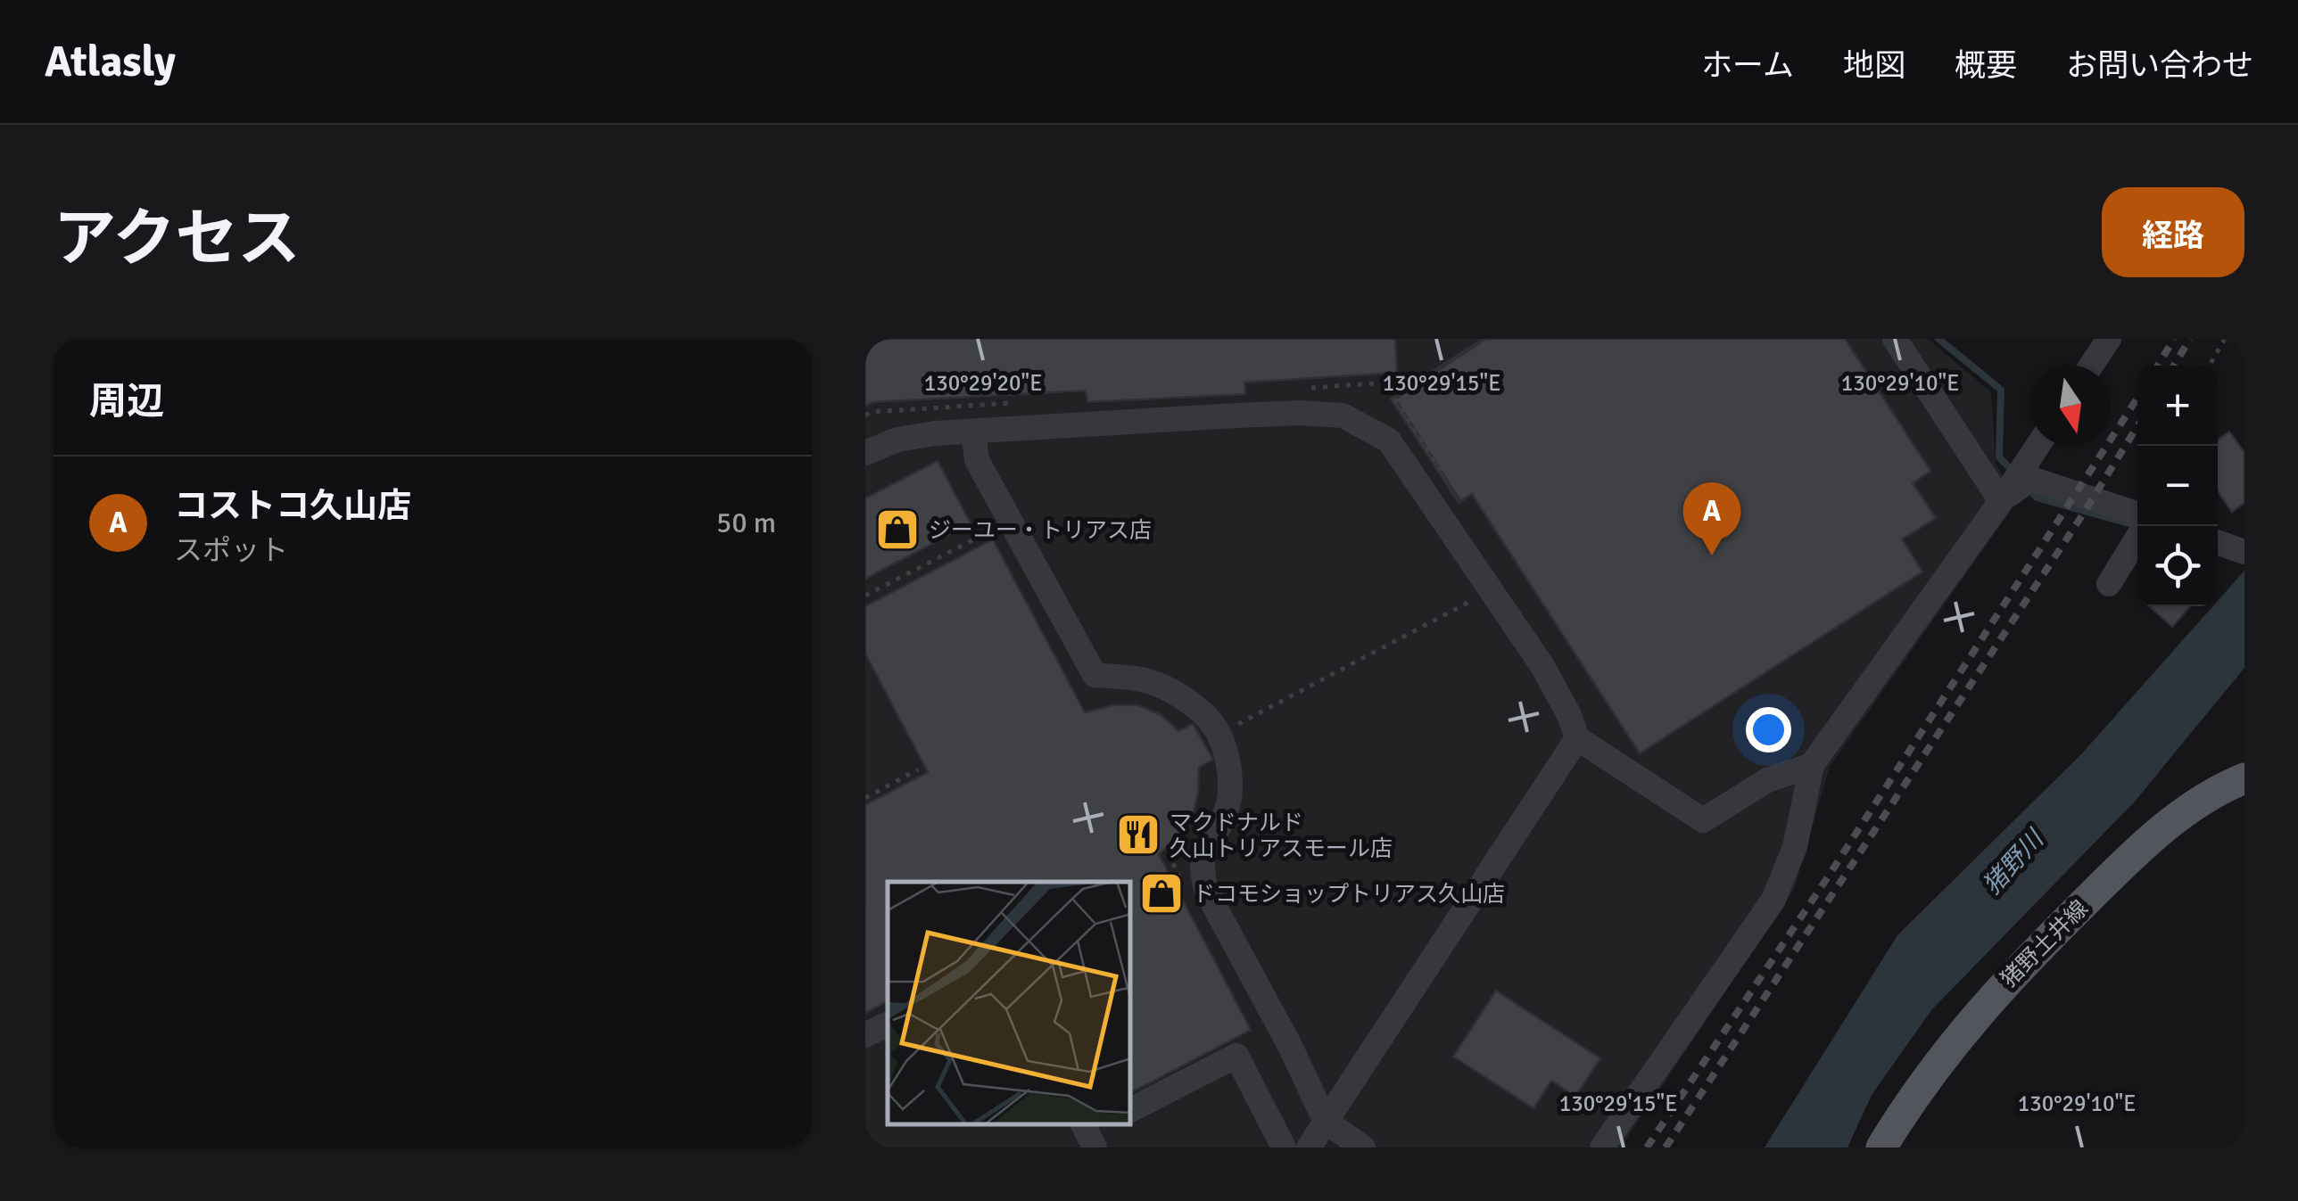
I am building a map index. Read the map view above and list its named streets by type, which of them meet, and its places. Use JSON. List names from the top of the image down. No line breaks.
{"streets":{"main road":["猪野土井線"]},"water":["猪野川"],"places":{"shop":["ジーユー・トリアス店","ドコモショップトリアス久山店"],"restaurant":["マクドナルド 久山トリアスモール店"]},"north":"bottom","page":{"header":"Atlasly","nav":["ホーム","地図","概要","お問い合わせ"],"title":"アクセス","buttons":"経路","heading":"周辺","map_buttons":["+","−"],"list":[{"mark":"A","name":"コストコ久山店","note":"スポット","value":"50 m"}],"pins":"A"},"coordinates":["130°29'20\"E","130°29'15\"E","130°29'10\"E"]}
